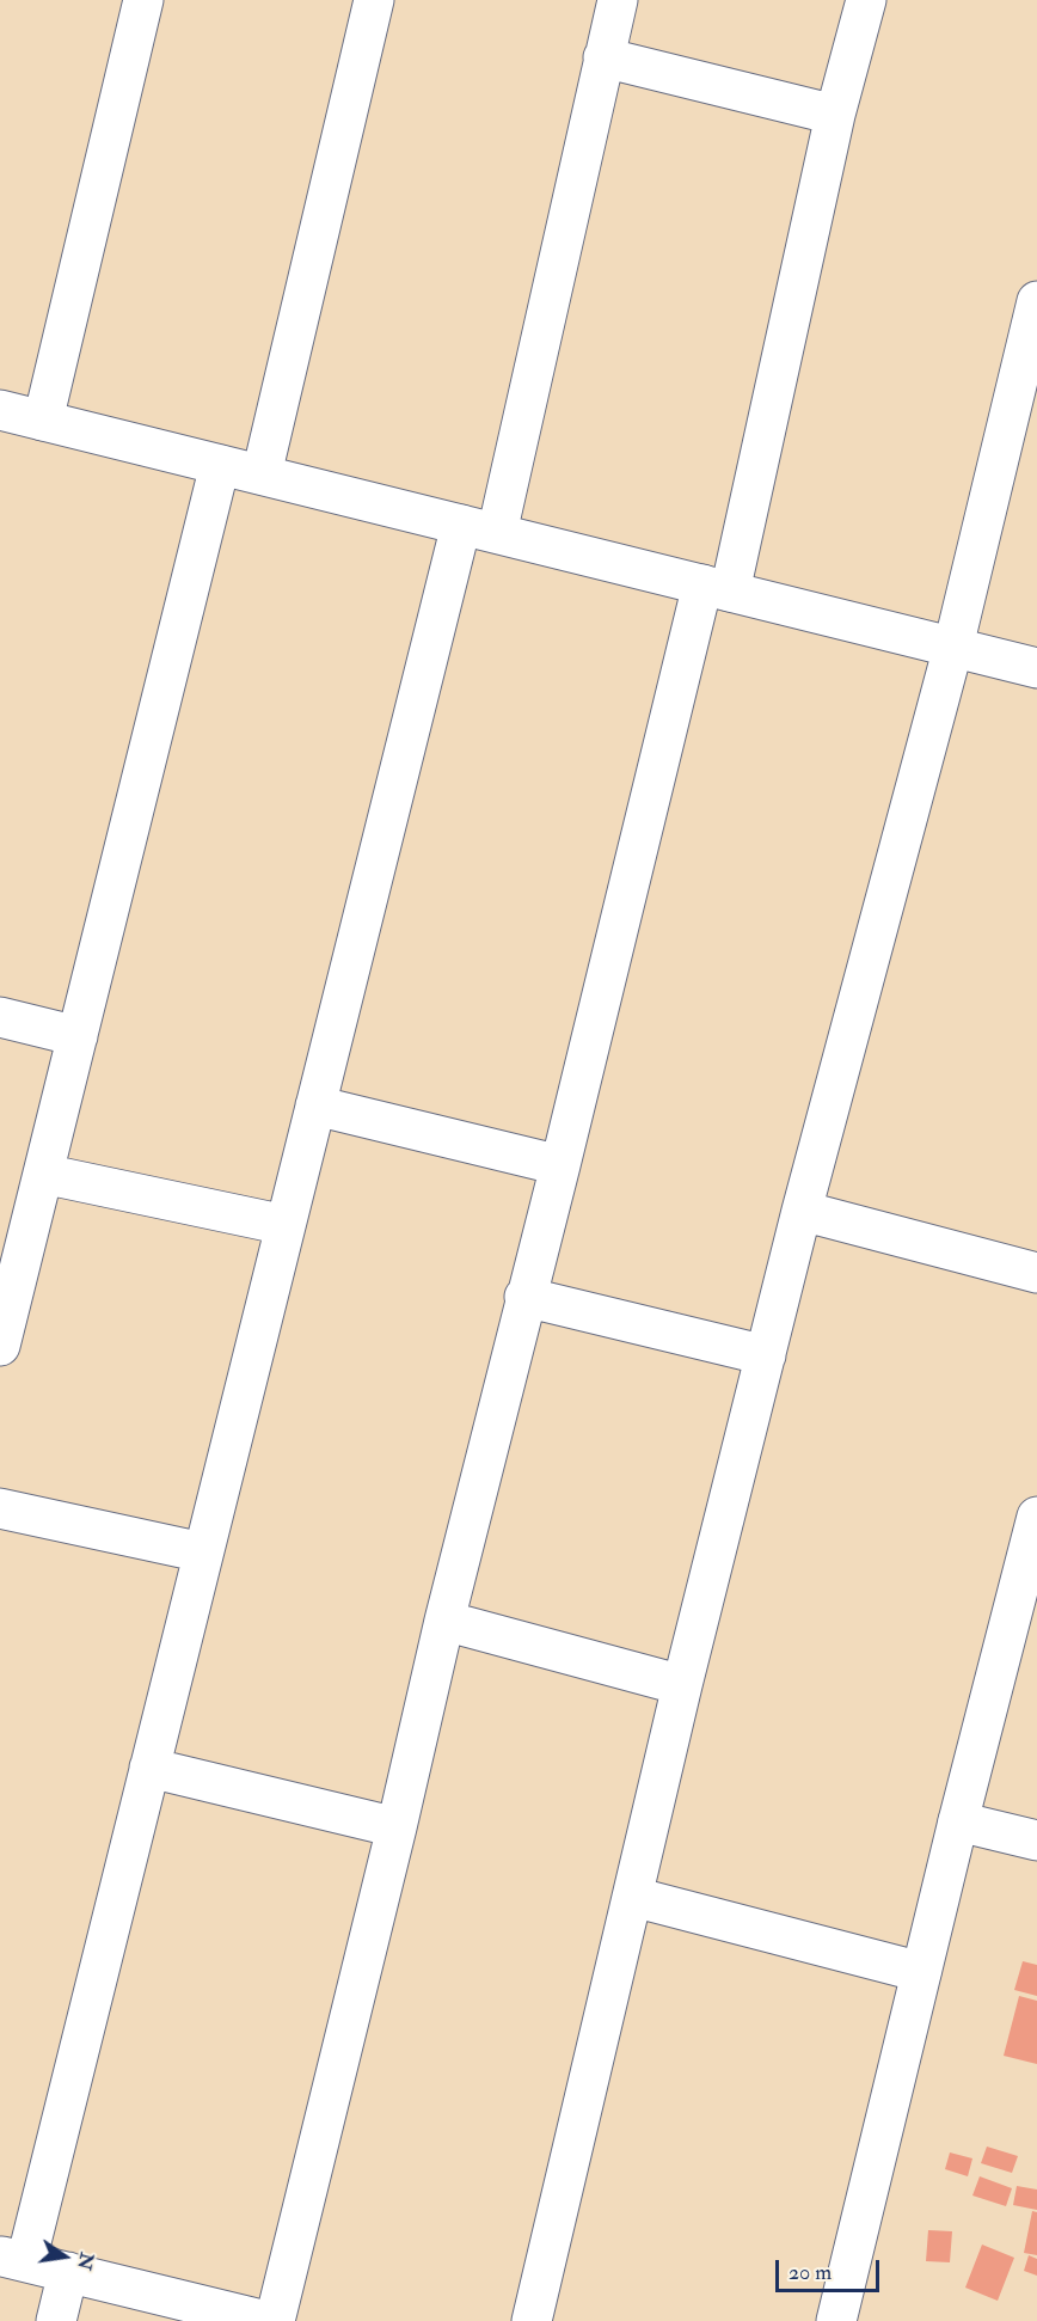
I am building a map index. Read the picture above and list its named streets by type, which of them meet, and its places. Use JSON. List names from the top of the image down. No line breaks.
{"scale_bar":"20 m","north":"right"}
